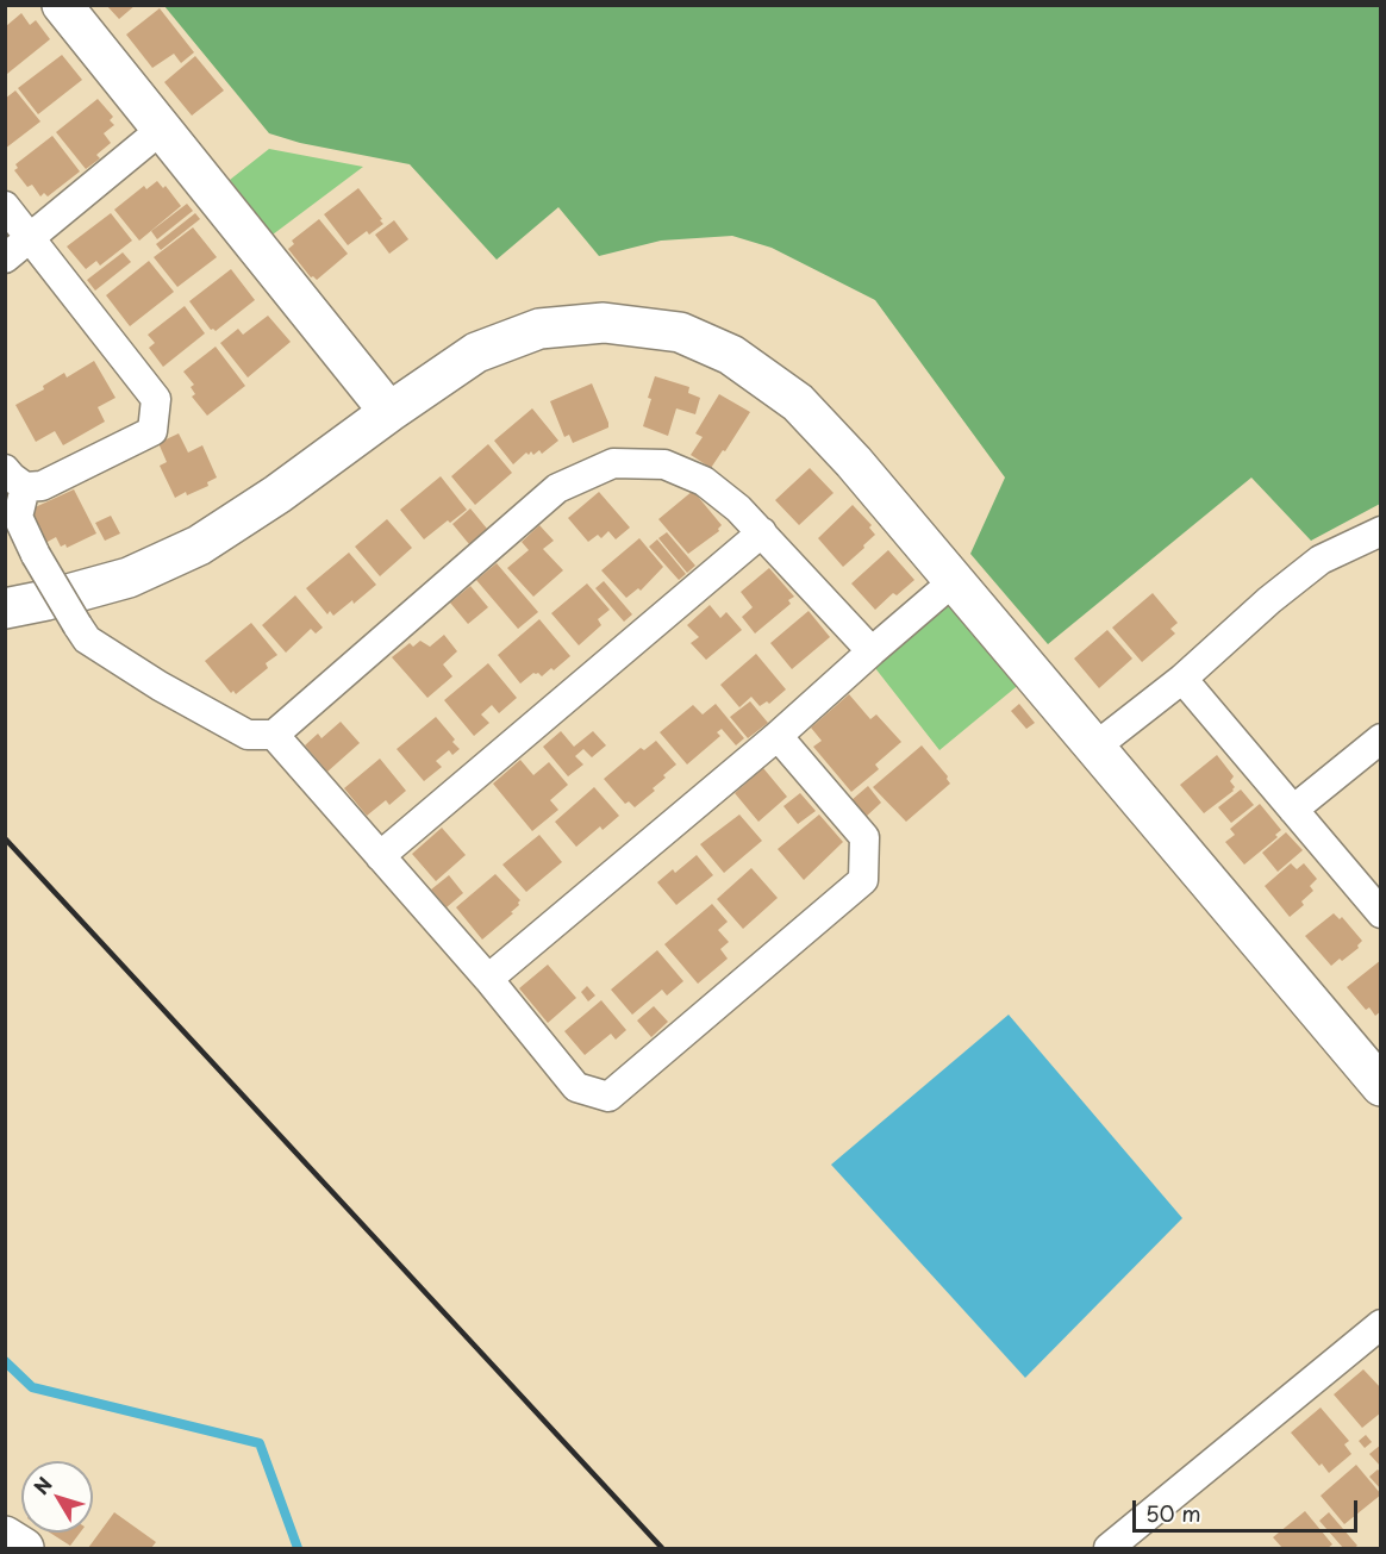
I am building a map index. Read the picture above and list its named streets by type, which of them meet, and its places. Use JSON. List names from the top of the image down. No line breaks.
{"scale_bar":"50 m","north":"top left"}
